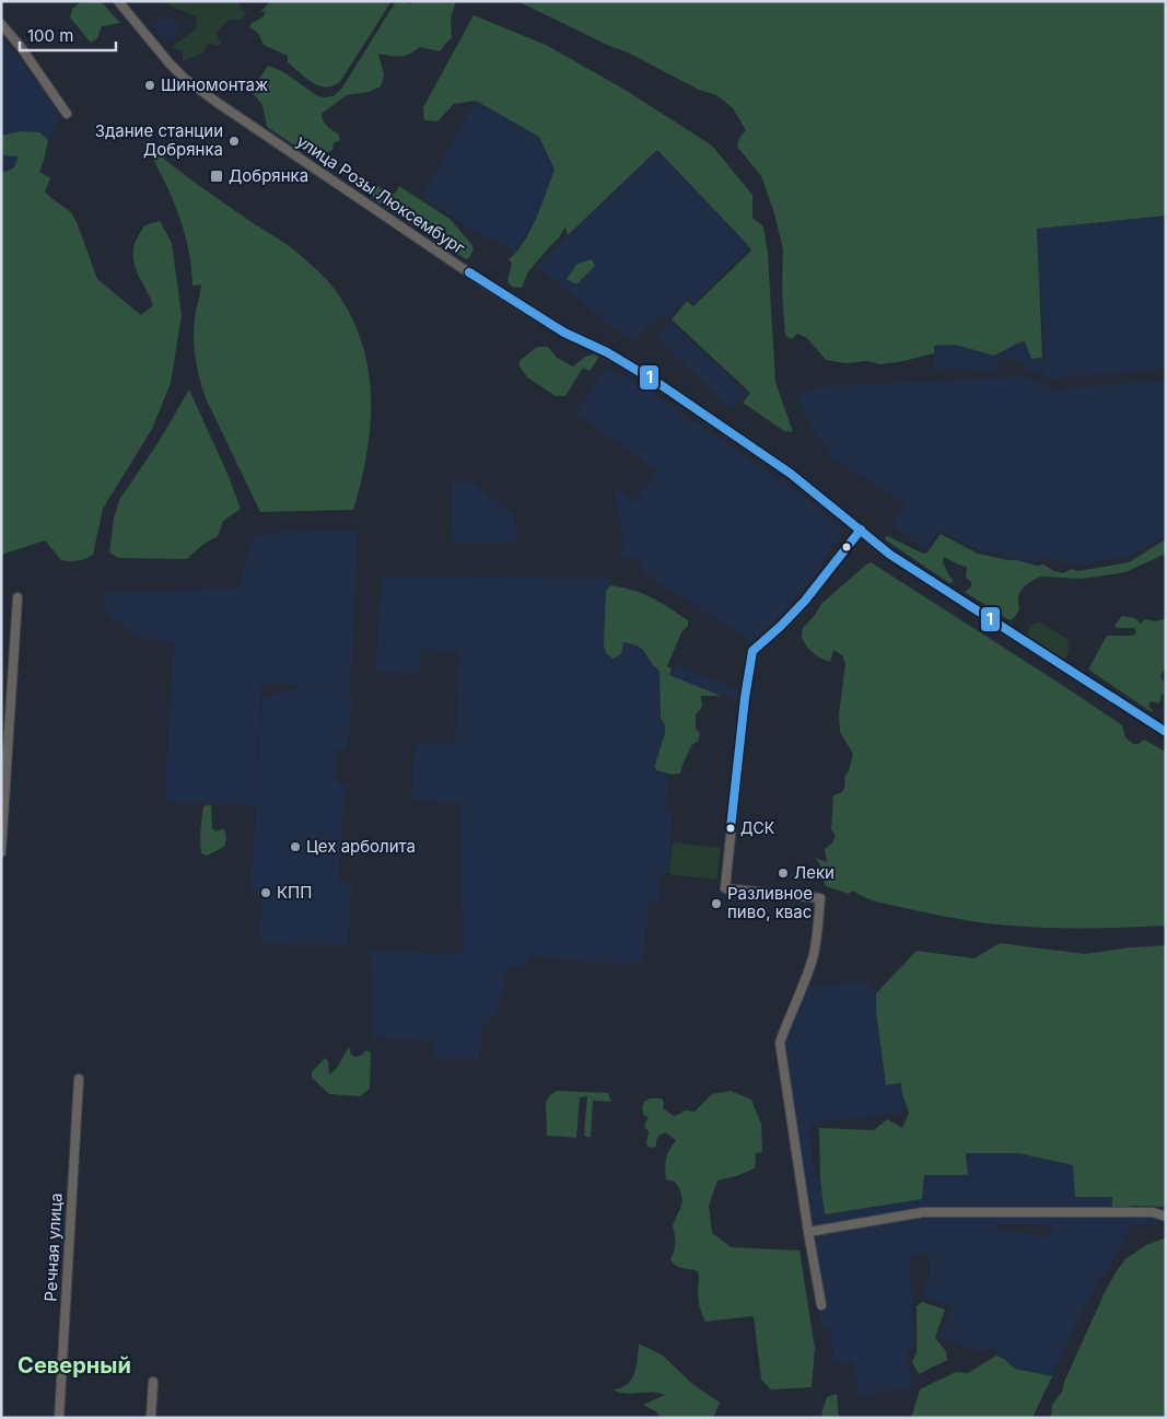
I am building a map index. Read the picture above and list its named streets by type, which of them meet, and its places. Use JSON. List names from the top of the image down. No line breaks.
{"streets":{"street":["улица Розы Люксембург","Речная улица"]},"districts":["Северный"],"places":{"other":["Шинoмонтаж","Здание станции Добрянка","ДСК","Цех арболита","Леки","КПП","Разливное пиво, квас"],"transit":["Добрянка"]},"lines":["transit line 1"],"scale_bar":"100 m"}
